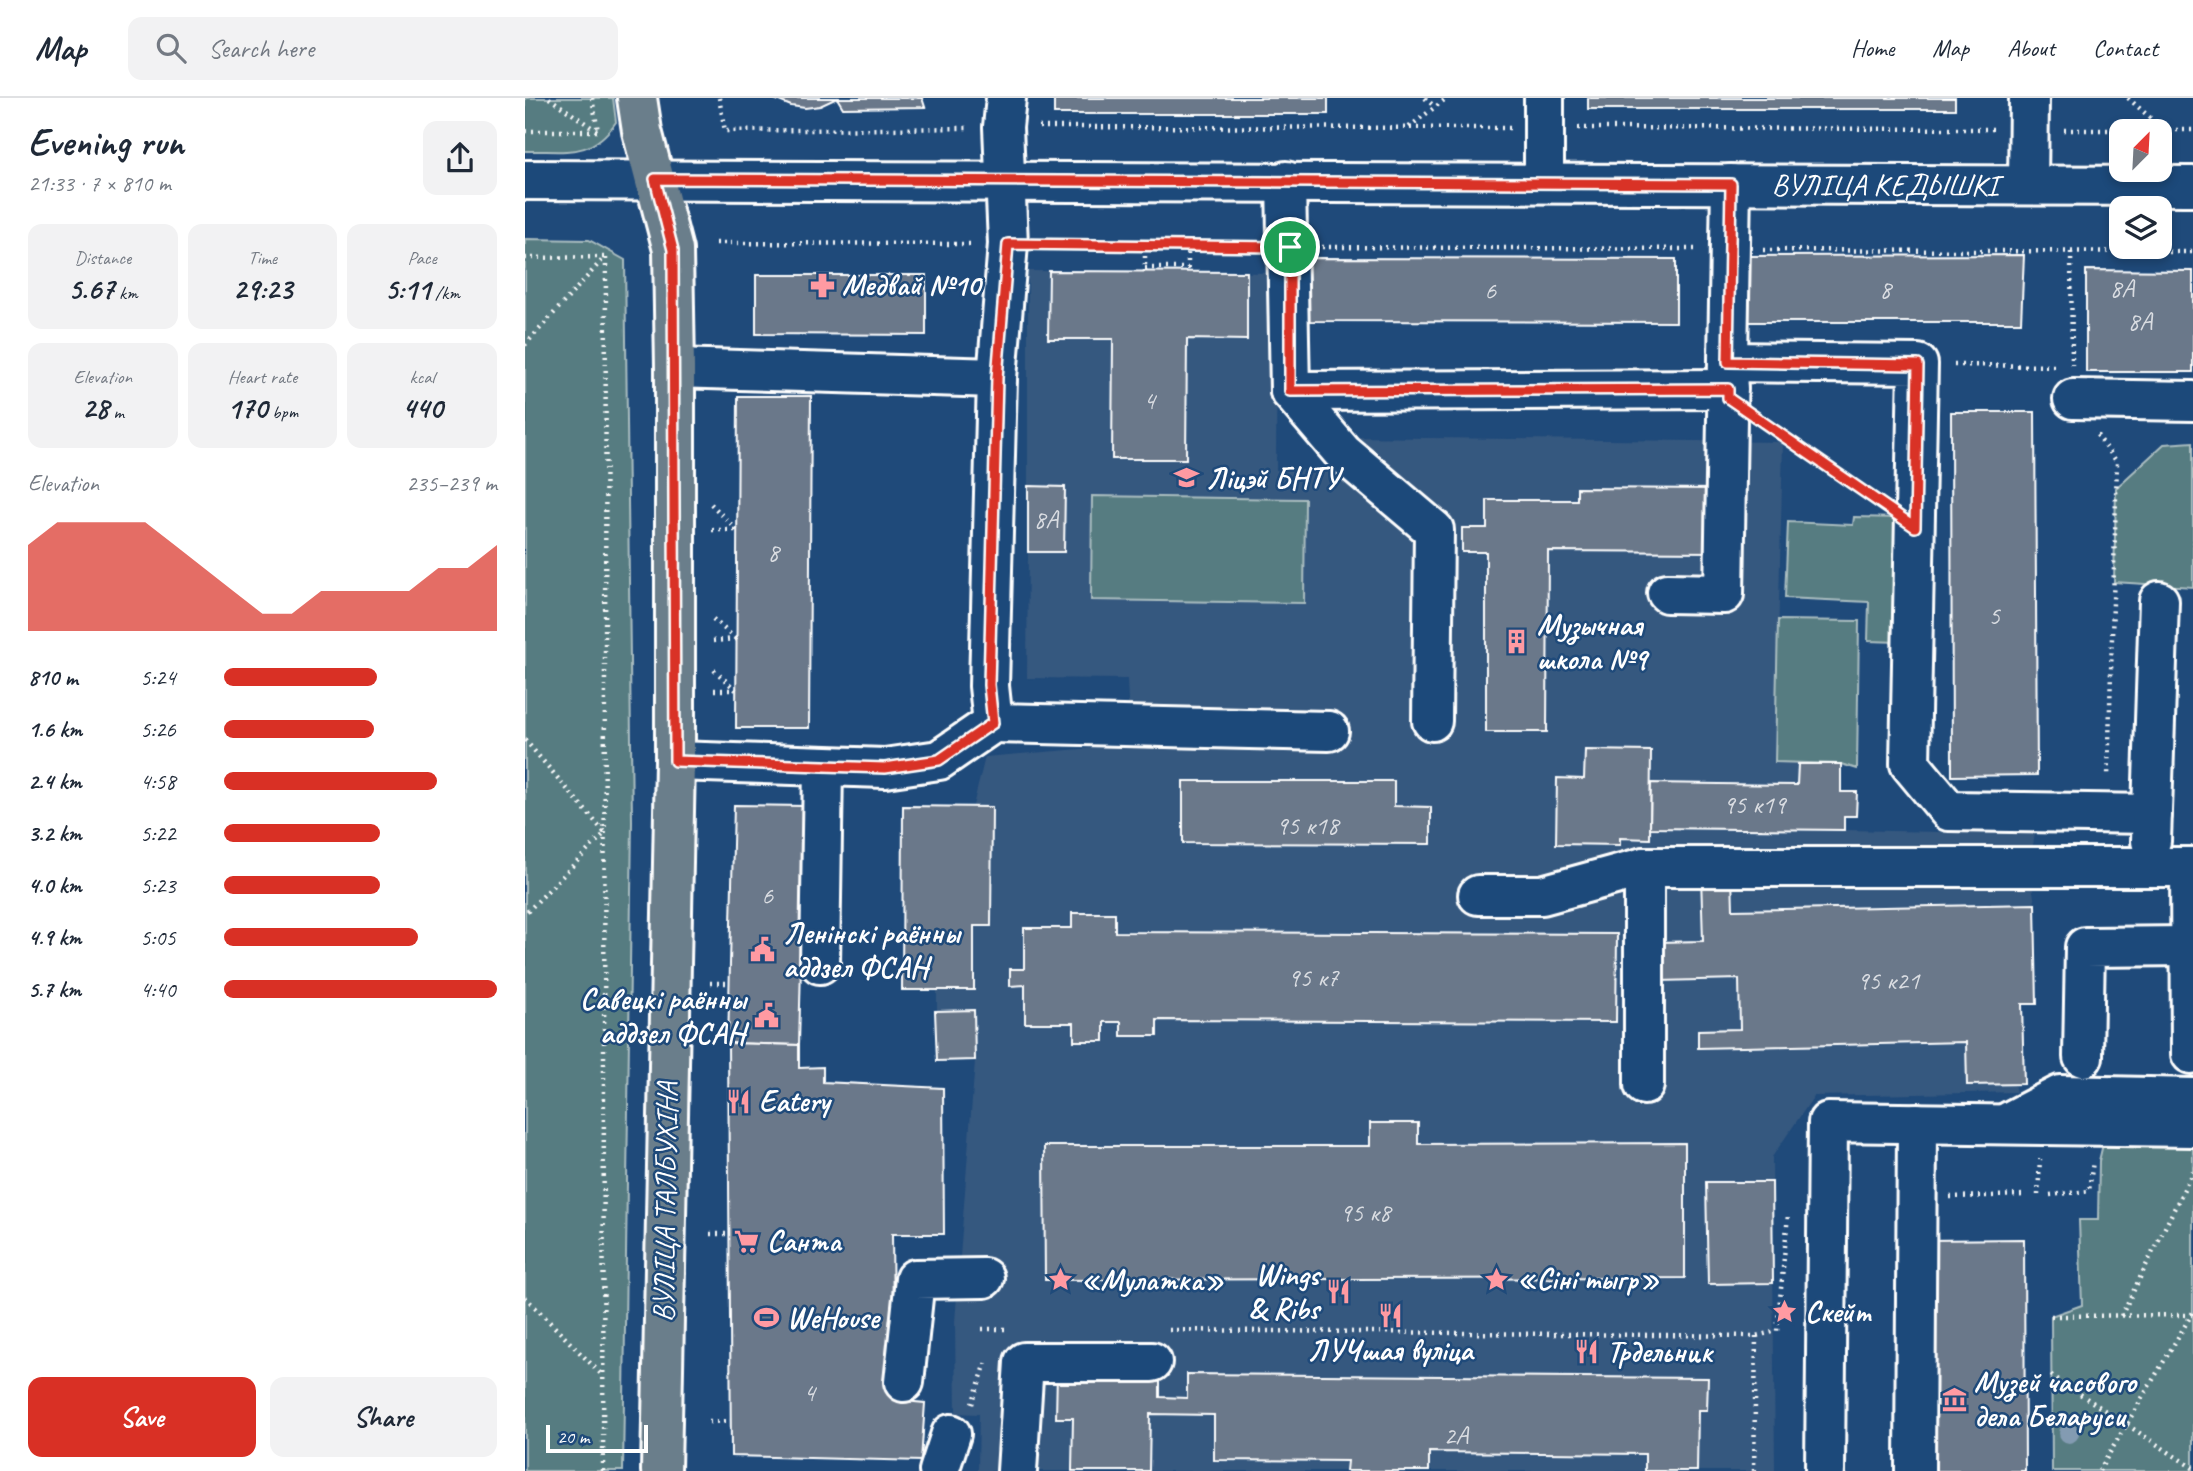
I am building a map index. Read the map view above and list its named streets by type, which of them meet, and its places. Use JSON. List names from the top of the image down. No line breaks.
{"streets":{"main road":["ВУЛІЦА ТАЛБУХІНА"],"street":["ВУЛІЦА КЕДЫШКІ"]},"crossings":[["ВУЛІЦА КЕДЫШКІ","ВУЛІЦА ТАЛБУХІНА"]],"places":{"pharmacy":["Медвай №10"],"school or university":["Ліцэй БНТУ"],"building":["Музычная школа №9"],"public building":["Ленінскі раённы аддзел ФСАН","Савецкі раённы аддзел ФСАН"],"restaurant":["Eatery","Wings & Ribs","ЛУЧшая вуліца","Трдельник"],"supermarket":["Санта"],"place":["«Сіні тыгр»","«Мулатка»","Скейт"],"sports":["WeHouse"],"museum":["Музей часового дела Беларуси"]},"house_numbers":["8А","8","6","8А","4","8А","8","5","95 к19","95 к18","6","95 к7","95 к21","95 к8","4","2А"],"scale_bar":"20 m","north":"top right","page":{"header":"Map","search":"Search here","nav":["Home","Map","About","Contact"],"heading":["Evening run","21:33 · 7 × 810 m"],"stats":[["Distance","5.67 km"],["Time","29:23"],["Pace","5:11 /km"],["Elevation","28 m"],["Heart rate","170 bpm"],["kcal","440"]],"chart":["Elevation","235–239 m"],"list":[{"name":"810 m","note":"5:24"},{"name":"1.6 km","note":"5:26"},{"name":"2.4 km","note":"4:58"},{"name":"3.2 km","note":"5:22"},{"name":"4.0 km","note":"5:23"},{"name":"4.9 km","note":"5:05"},{"name":"5.7 km","note":"4:40"}],"buttons":["Save","Share"],"scale":"20 m"}}
